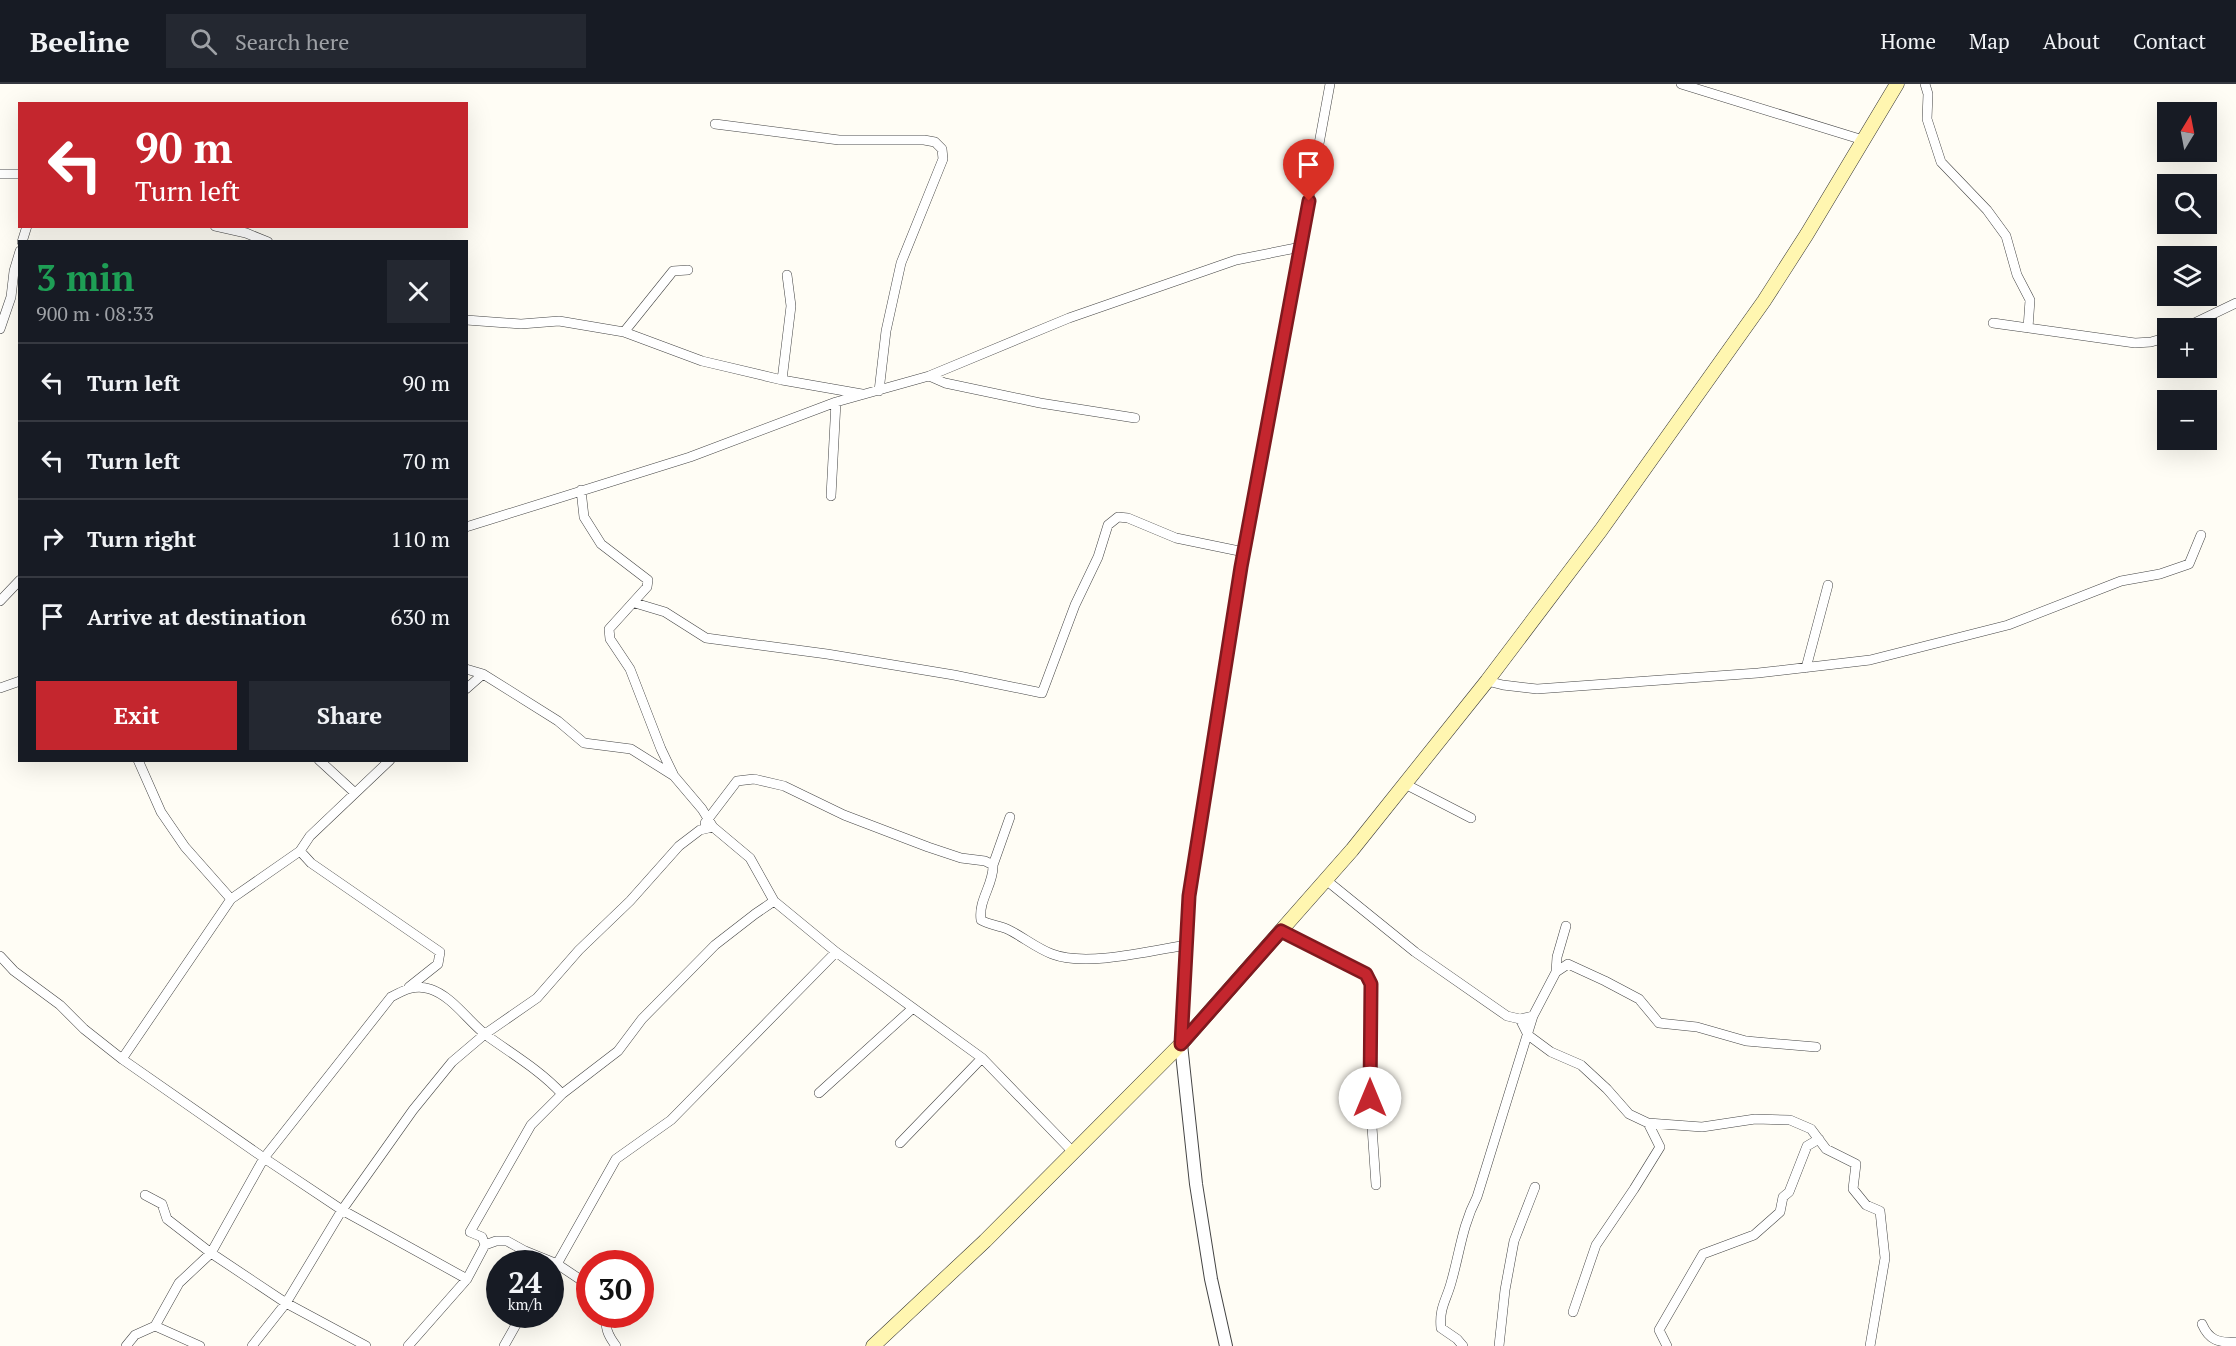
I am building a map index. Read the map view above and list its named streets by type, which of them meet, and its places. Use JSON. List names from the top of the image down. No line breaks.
{"north":"top","page":{"header":"Beeline","search":"Search here","nav":["Home","Map","About","Contact"],"map_buttons":["+","−"],"turn":["90 m","Turn left"],"heading":["3 min","900 m · 08:33"],"list":[{"name":"Turn left","value":"90 m"},{"name":"Turn left","value":"70 m"},{"name":"Turn right","value":"110 m"},{"name":"Arrive at destination","value":"630 m"}],"buttons":["Exit","Share"],"speed":"24 km/h","limit":"30"}}
